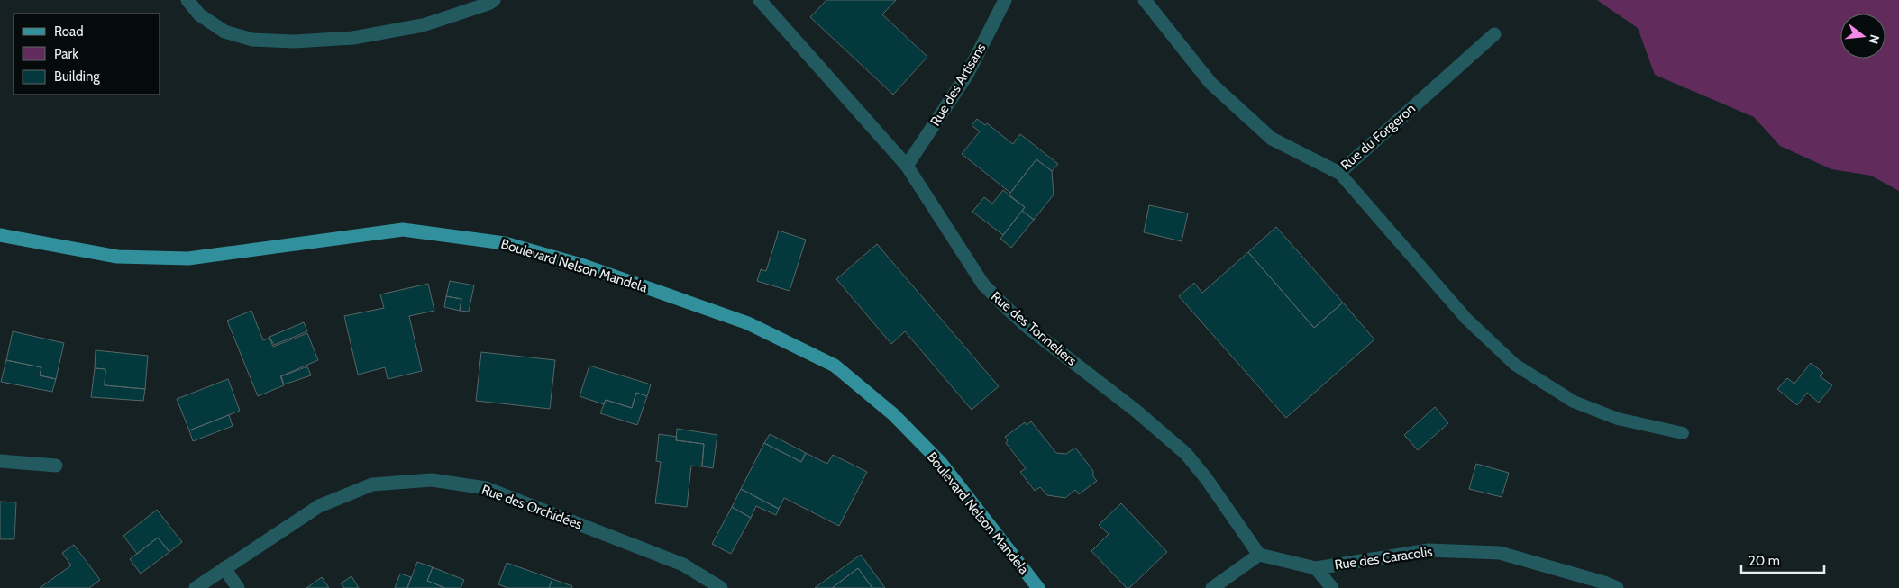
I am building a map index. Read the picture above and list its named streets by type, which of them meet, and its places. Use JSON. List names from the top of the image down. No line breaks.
{"streets":{"main road":["Boulevard Nelson Mandela"],"street":["Rue des Artisans","Rue du Forgeron","Rue des Tonneliers","Rue des Orchidées","Rue des Caracolis"]},"crossings":[["Rue des Artisans","Rue des Tonneliers"],["Rue des Tonneliers","Rue des Caracolis"]],"legend":["Road","Park","Building"],"scale_bar":"20 m","north":"right"}
